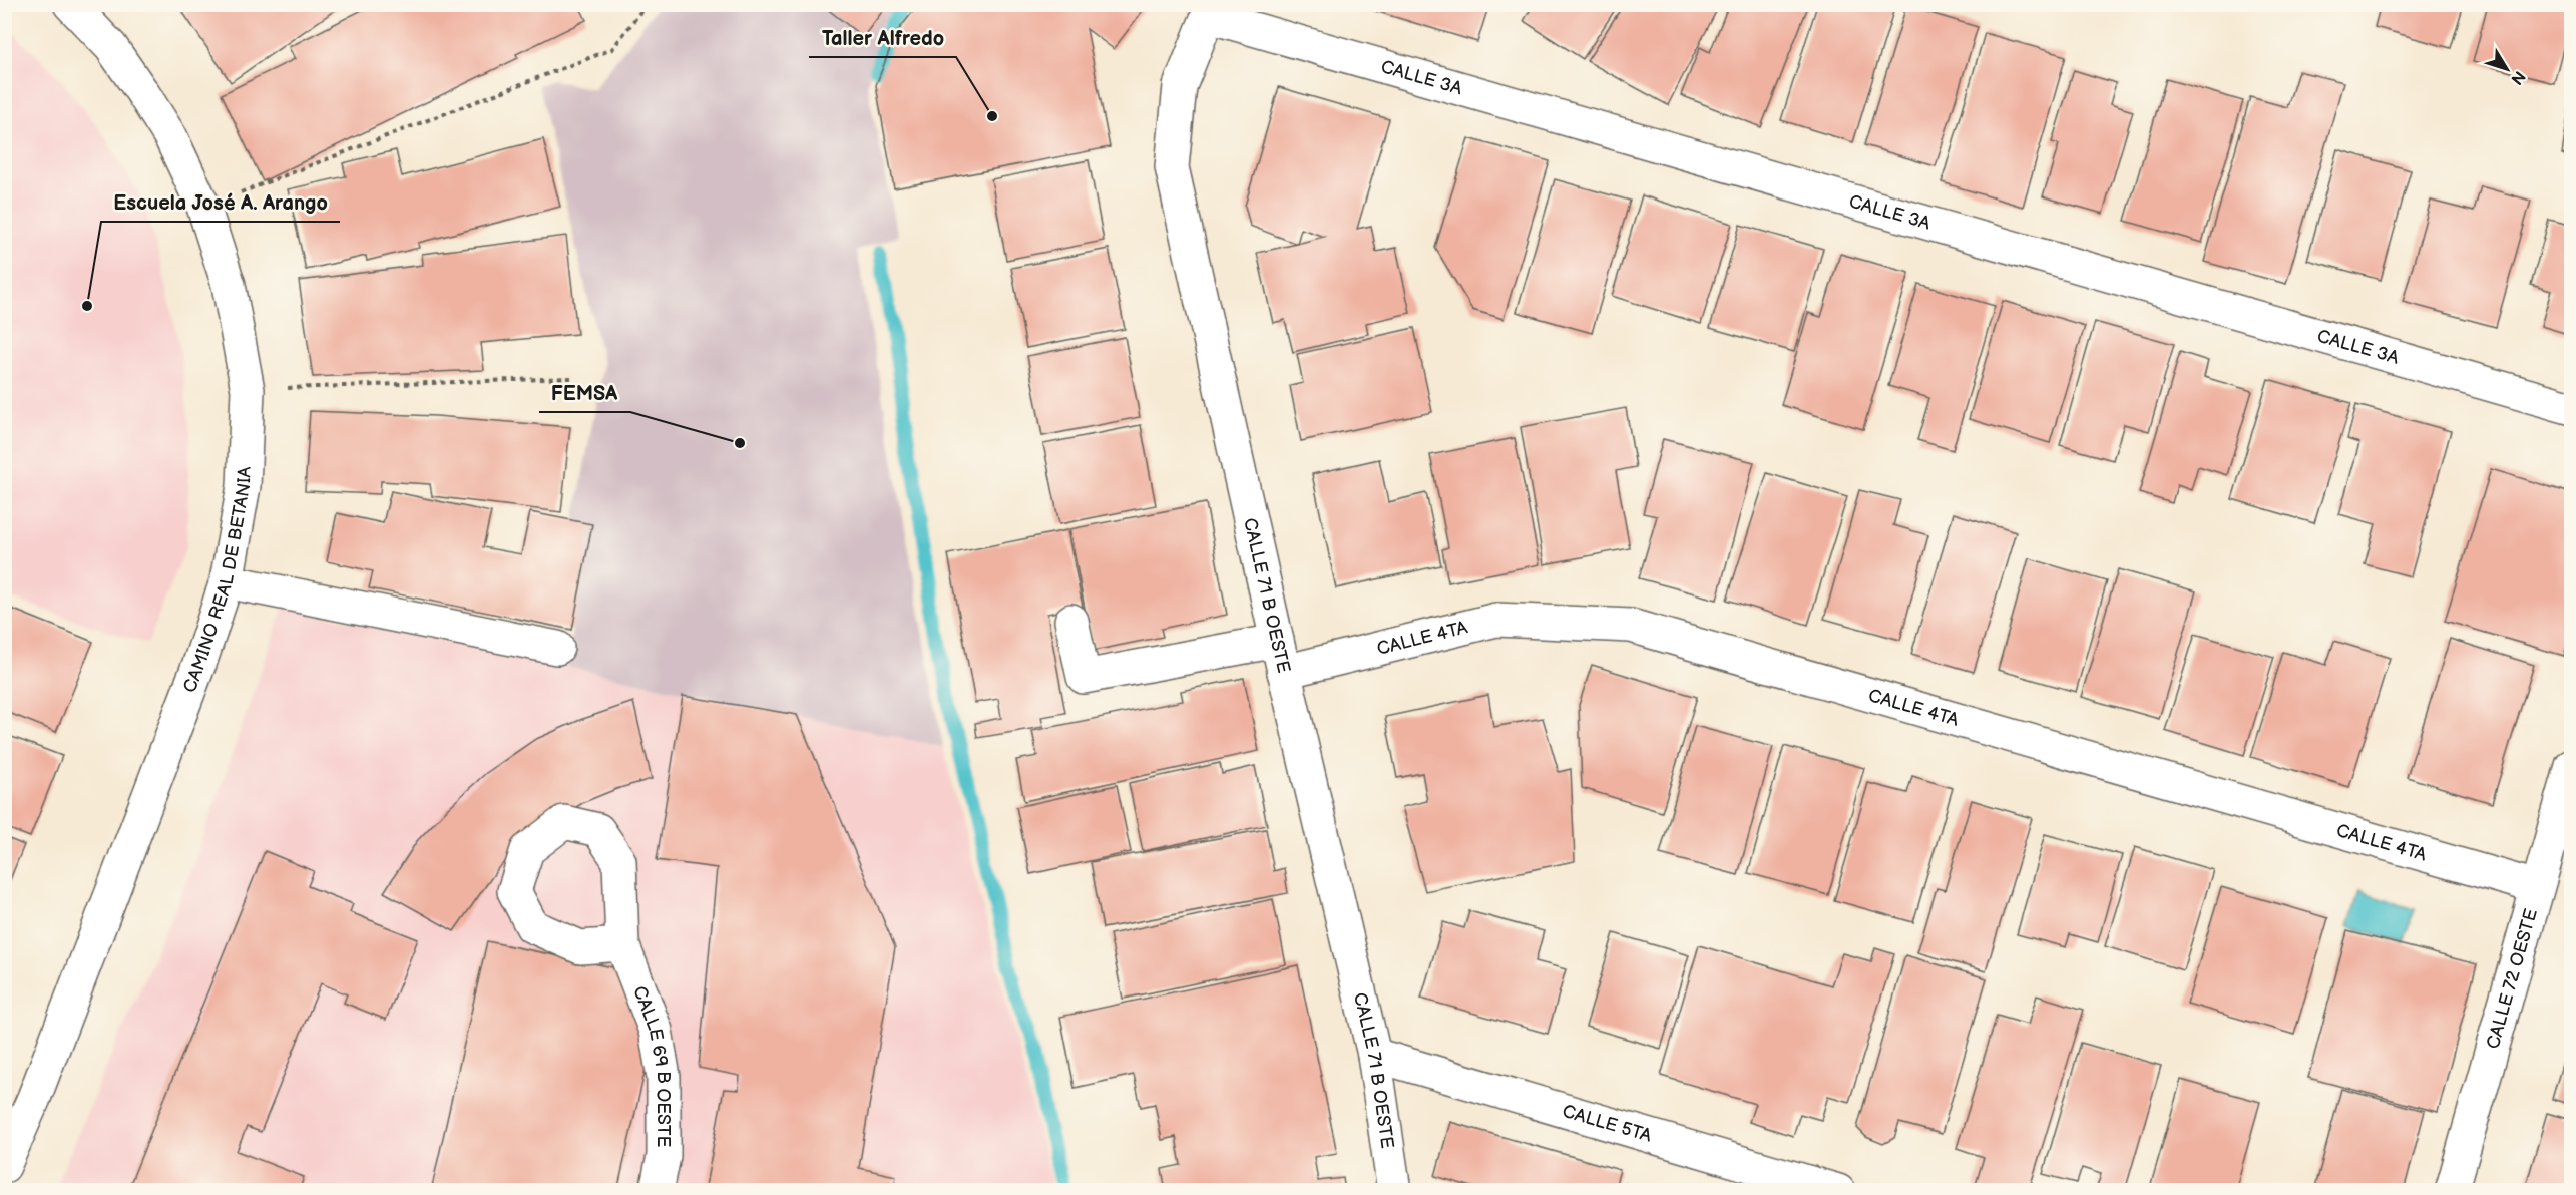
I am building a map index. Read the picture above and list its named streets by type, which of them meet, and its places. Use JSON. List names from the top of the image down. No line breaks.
{"streets":{"street":["CALLE 3A","CAMINO REAL DE BETANIA","CALLE 71 B OESTE","CALLE 4TA","CALLE 72 OESTE","CALLE 69 B OESTE","CALLE 5TA"]},"crossings":[["CALLE 3A","CALLE 71 B OESTE"],["CALLE 71 B OESTE","CALLE 4TA"],["CALLE 71 B OESTE","CALLE 5TA"],["CALLE 4TA","CALLE 72 OESTE"]],"places":["Taller Alfredo","Escuela José A. Arango","FEMSA"],"north":"bottom right"}
